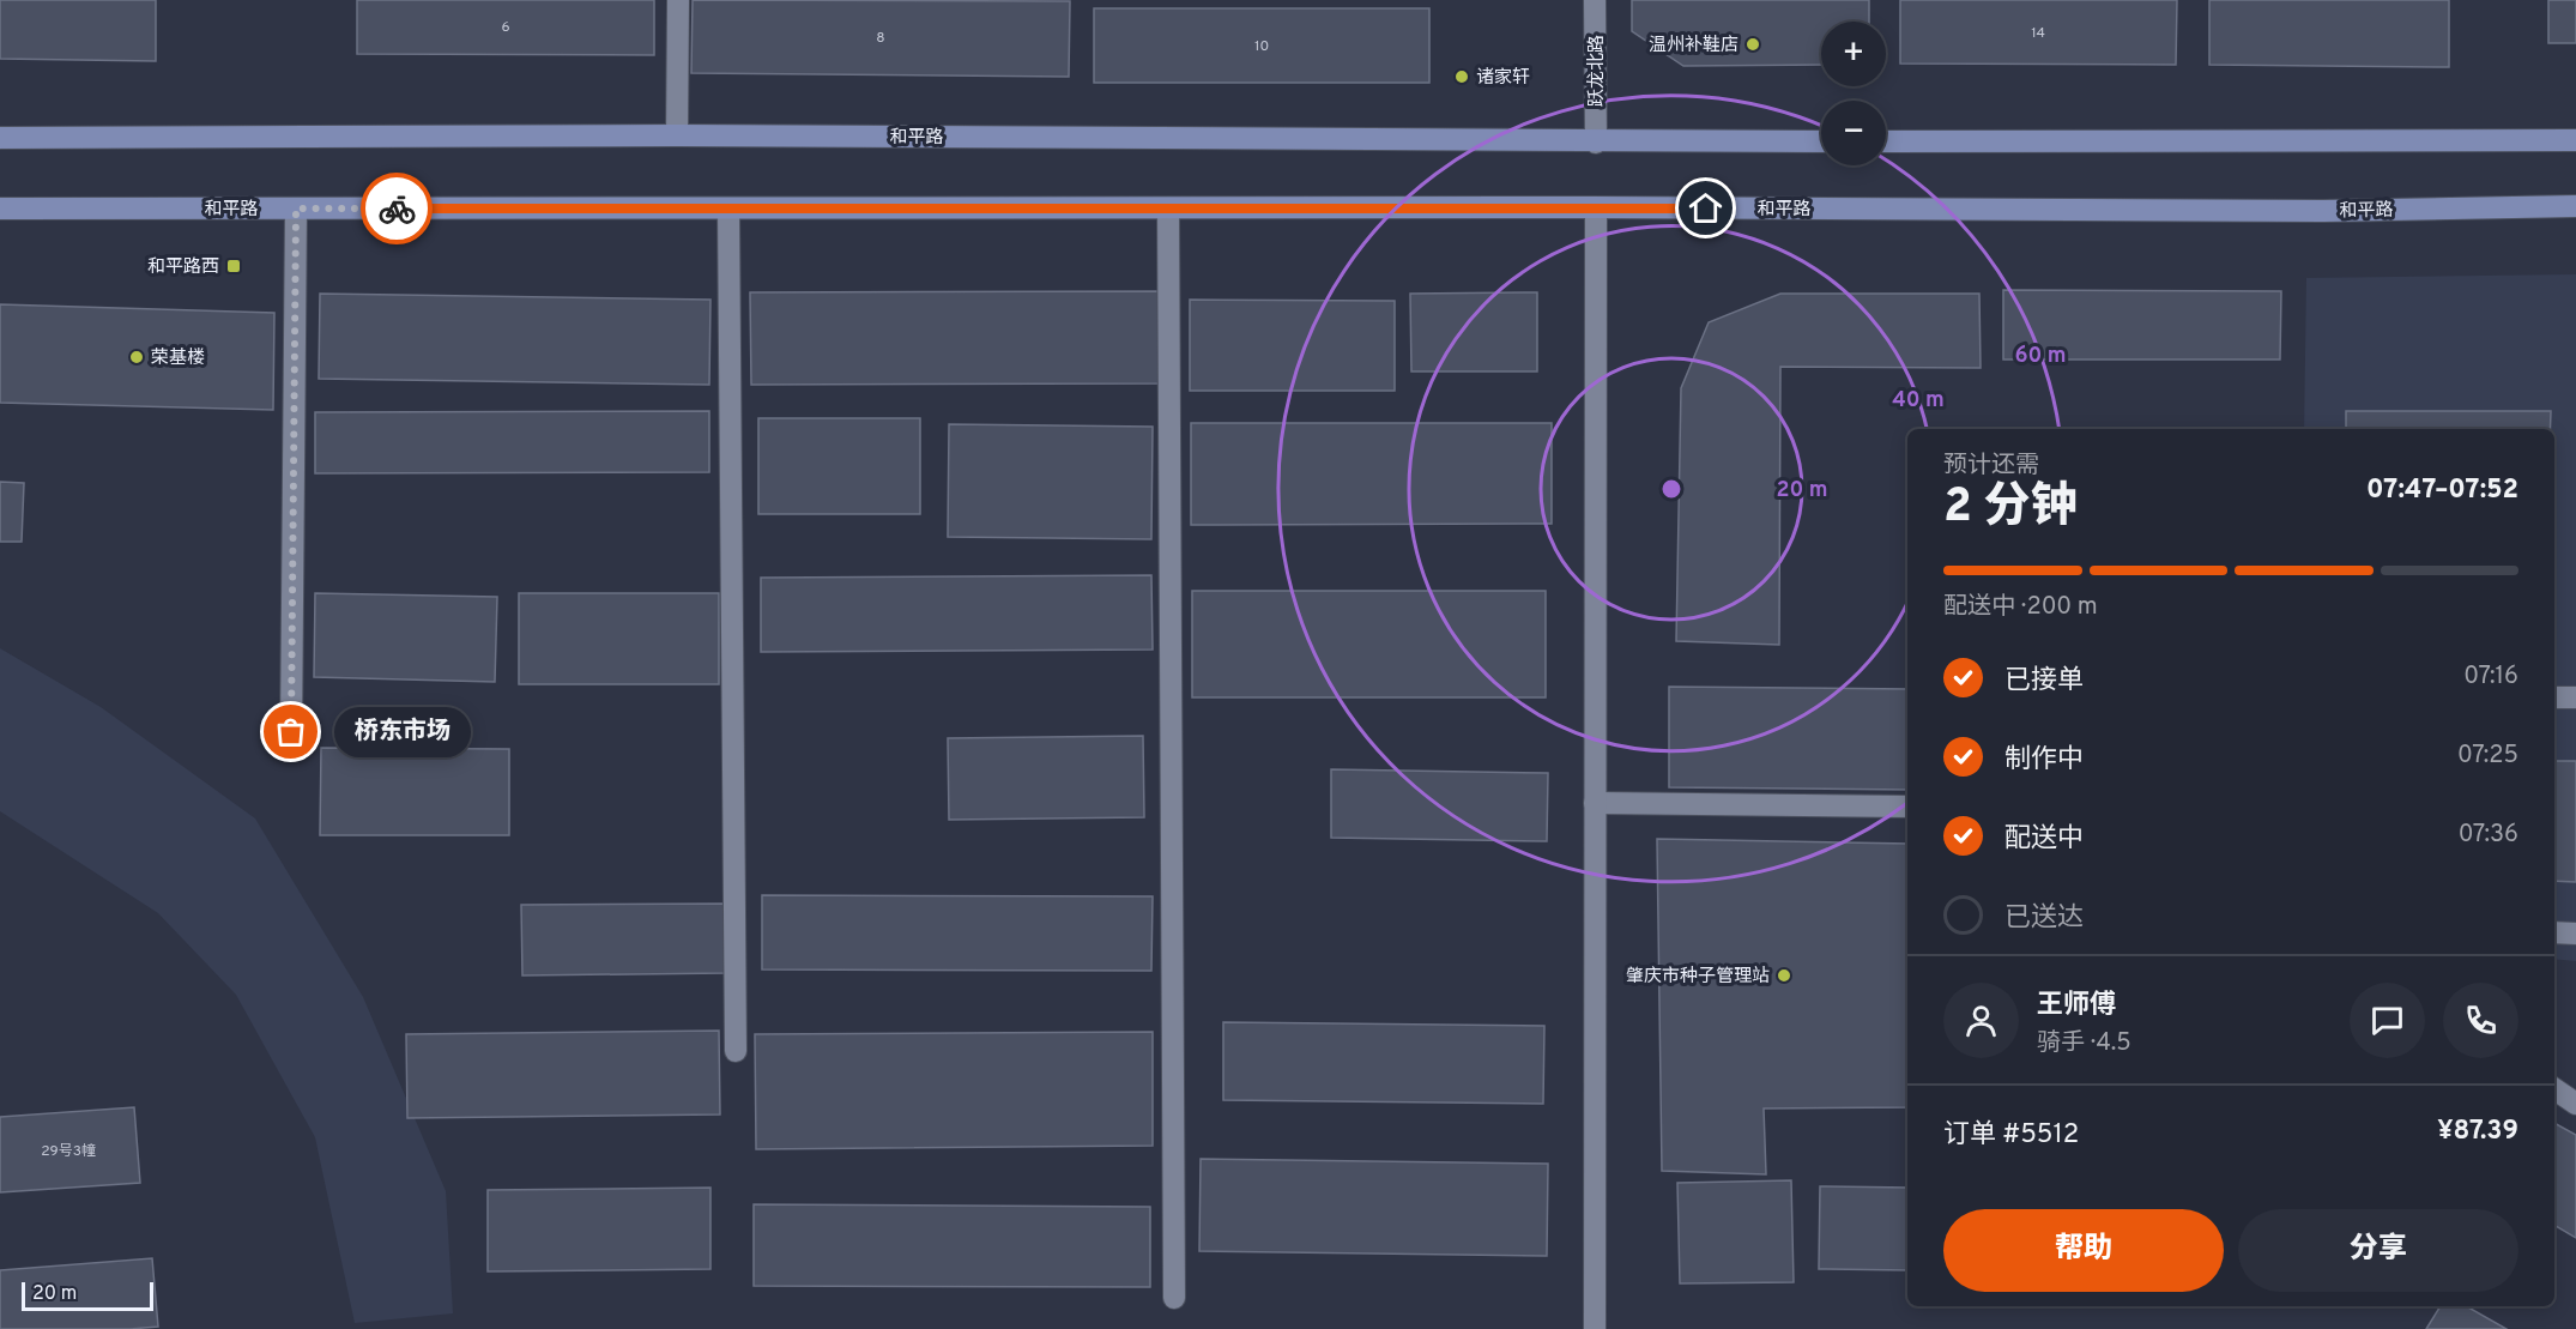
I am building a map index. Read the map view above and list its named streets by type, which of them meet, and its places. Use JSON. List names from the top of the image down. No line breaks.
{"streets":{"main road":["和平路"],"street":["跃龙北路"]},"crossings":[["跃龙北路","和平路"]],"places":{"other":["温州补鞋店","诸家轩","荣基楼","桥东市场","肇庆市种子管理站"],"transit":["和平路西"]},"house_numbers":["6","14","8","10","29号3幢"],"scale_bar":"20 m","page":{"map_buttons":["+","−"],"heading":["2 分钟","预计还需","07:47–07:52"],"panel":["王师傅","骑手 · 4.5","订单 #5512","¥87.39"],"bar":"配送中 · 200 m","list":[["已接单","07:16"],["制作中","07:25"],["配送中","07:36"],"已送达"],"bubble":"桥东市场","buttons":["帮助","分享"],"scale":"20 m"},"rings":["60 m","40 m","20 m"]}
